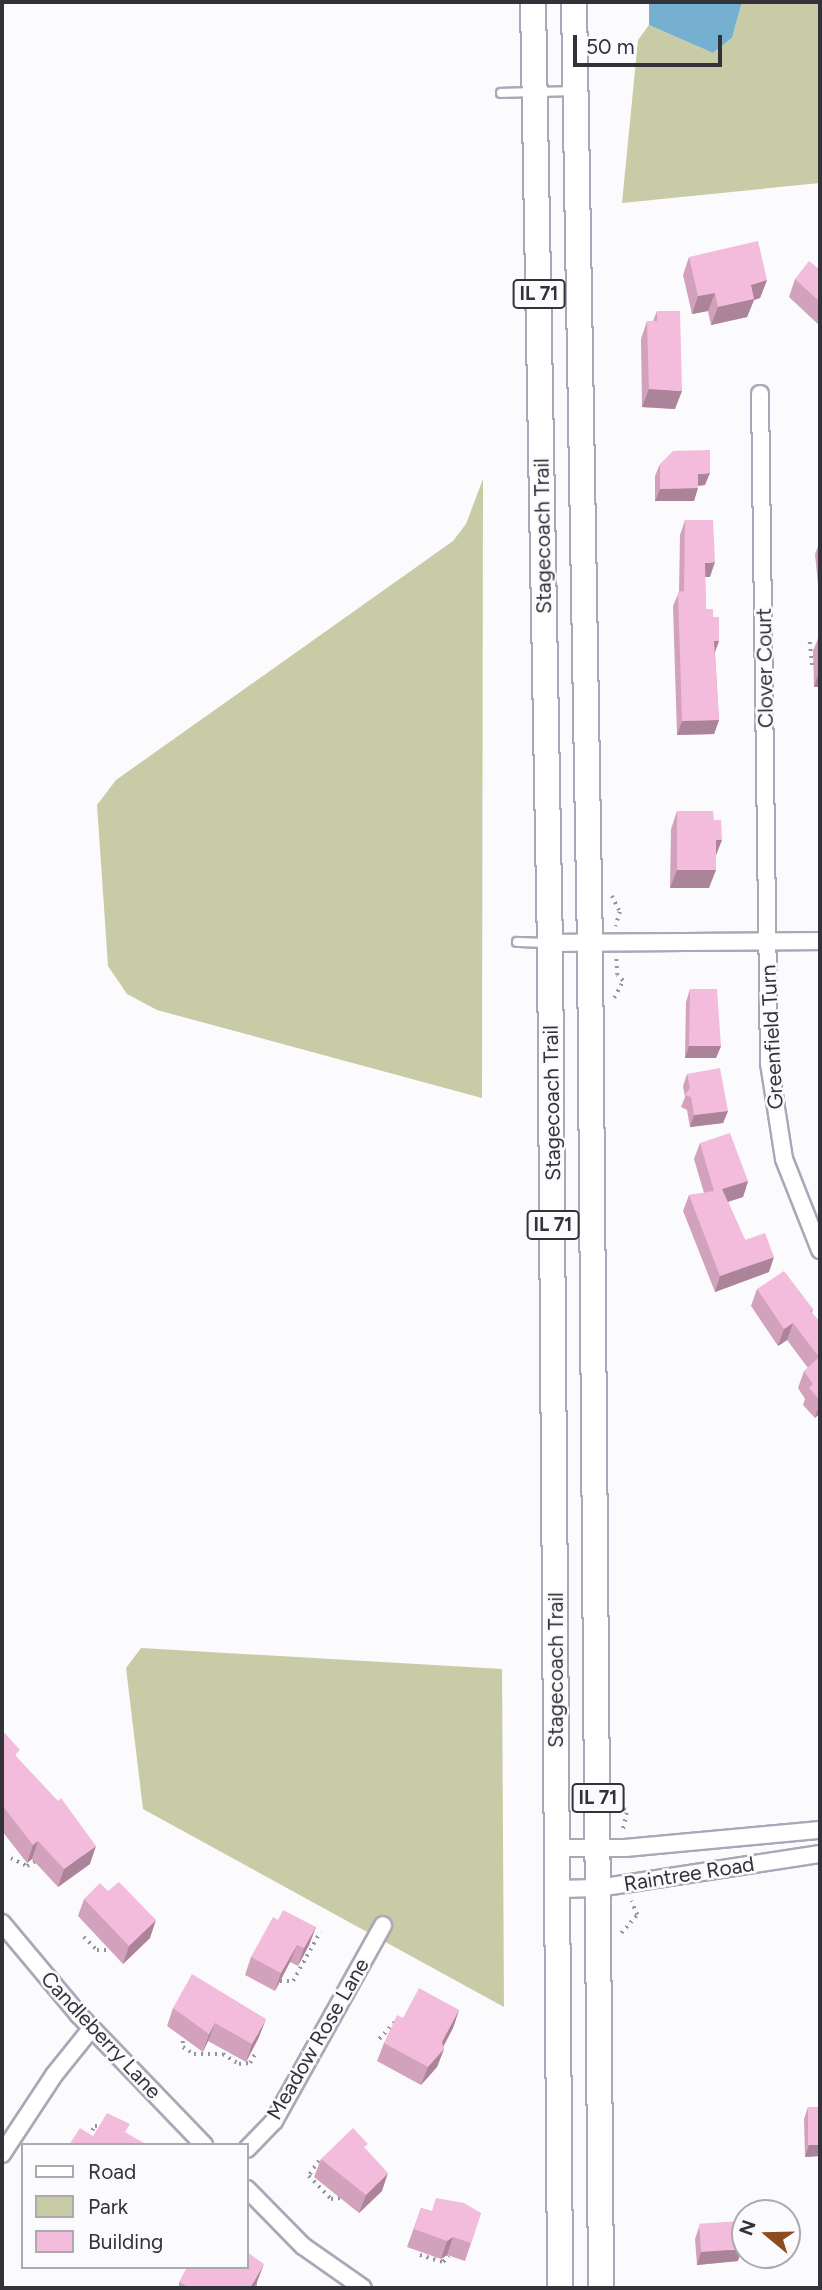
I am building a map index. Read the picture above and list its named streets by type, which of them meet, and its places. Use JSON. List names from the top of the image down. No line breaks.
{"streets":{"main road":["IL 71","Stagecoach Trail"],"street":["Clover Court","Greenfield Turn","Raintree Road","Candleberry Lane","Meadow Rose Lane"]},"crossings":[["Stagecoach Trail","Raintree Road"],["Clover Court","Greenfield Turn"]],"legend":["Road","Park","Building"],"scale_bar":"50 m","north":"left"}
